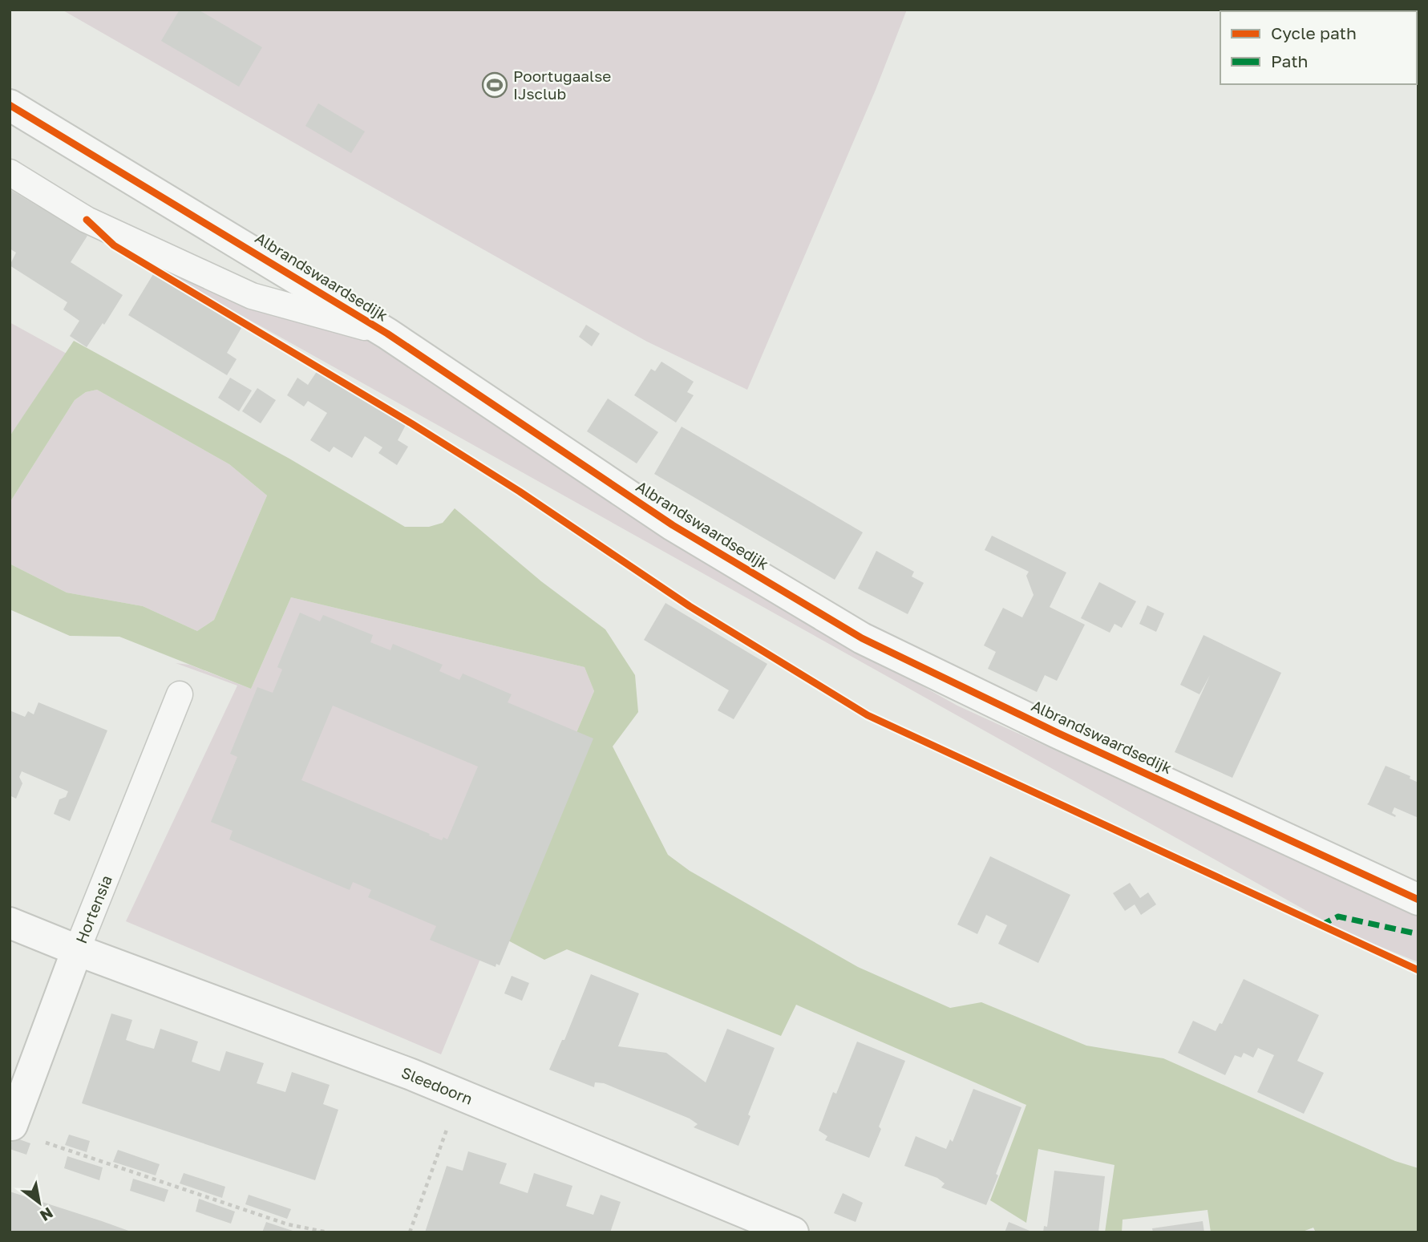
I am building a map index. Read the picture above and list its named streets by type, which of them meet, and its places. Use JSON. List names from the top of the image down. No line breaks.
{"streets":{"street":["Albrandswaardsedijk","Hortensia","Sleedoorn"]},"crossings":[["Hortensia","Sleedoorn"]],"places":{"sports":["Poortugaalse IJsclub"]},"legend":["Cycle path","Path"],"north":"bottom right"}
